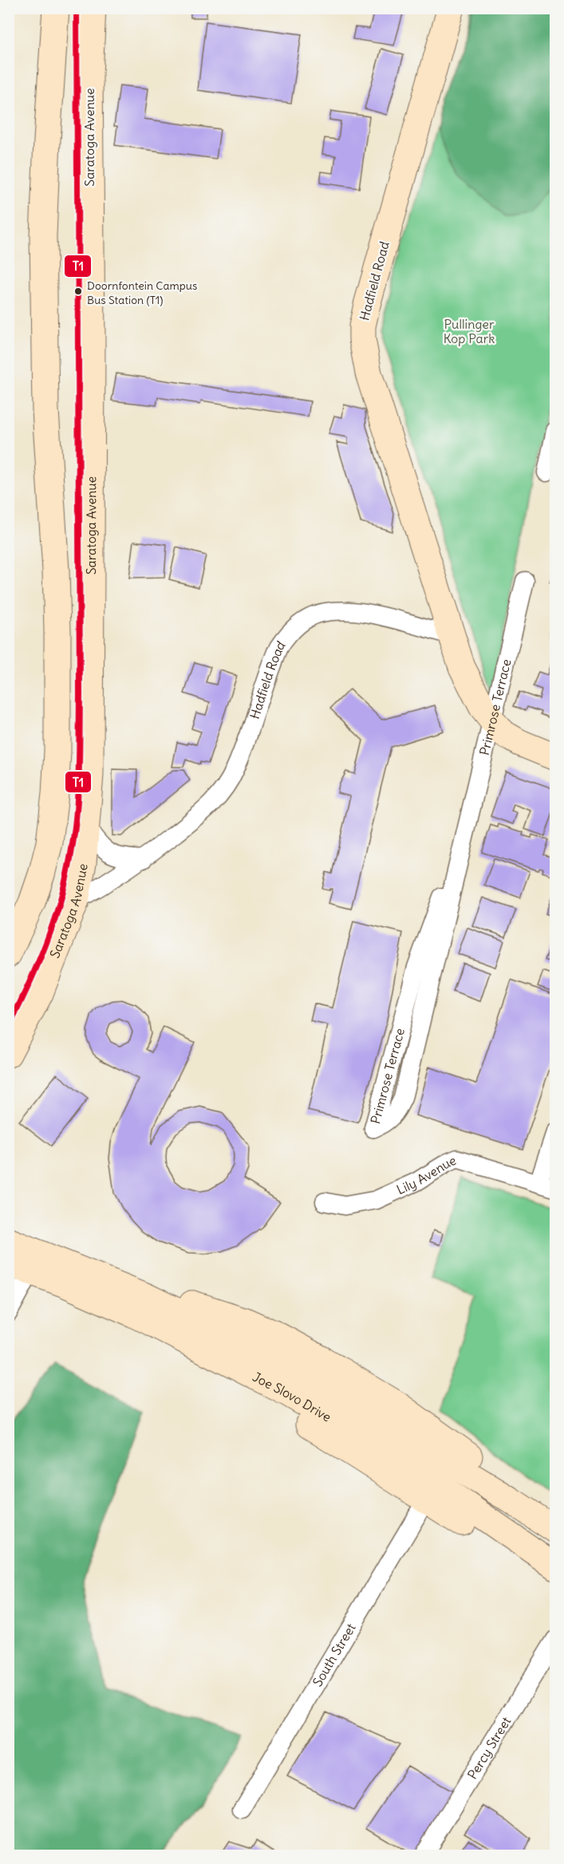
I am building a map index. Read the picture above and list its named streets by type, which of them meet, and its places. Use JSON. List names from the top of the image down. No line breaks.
{"streets":{"main road":["Saratoga Avenue","Hadfield Road","Joe Slovo Drive"],"street":["Primrose Terrace","Lily Avenue","South Street","Percy Street"]},"crossings":[["Saratoga Avenue","Hadfield Road"],["Hadfield Road","Primrose Terrace"],["Joe Slovo Drive","South Street"]],"parks":["Pullinger Kop Park"],"places":["Doornfontein Campus Bus Station (T1)"],"lines":["transit line T1"]}
